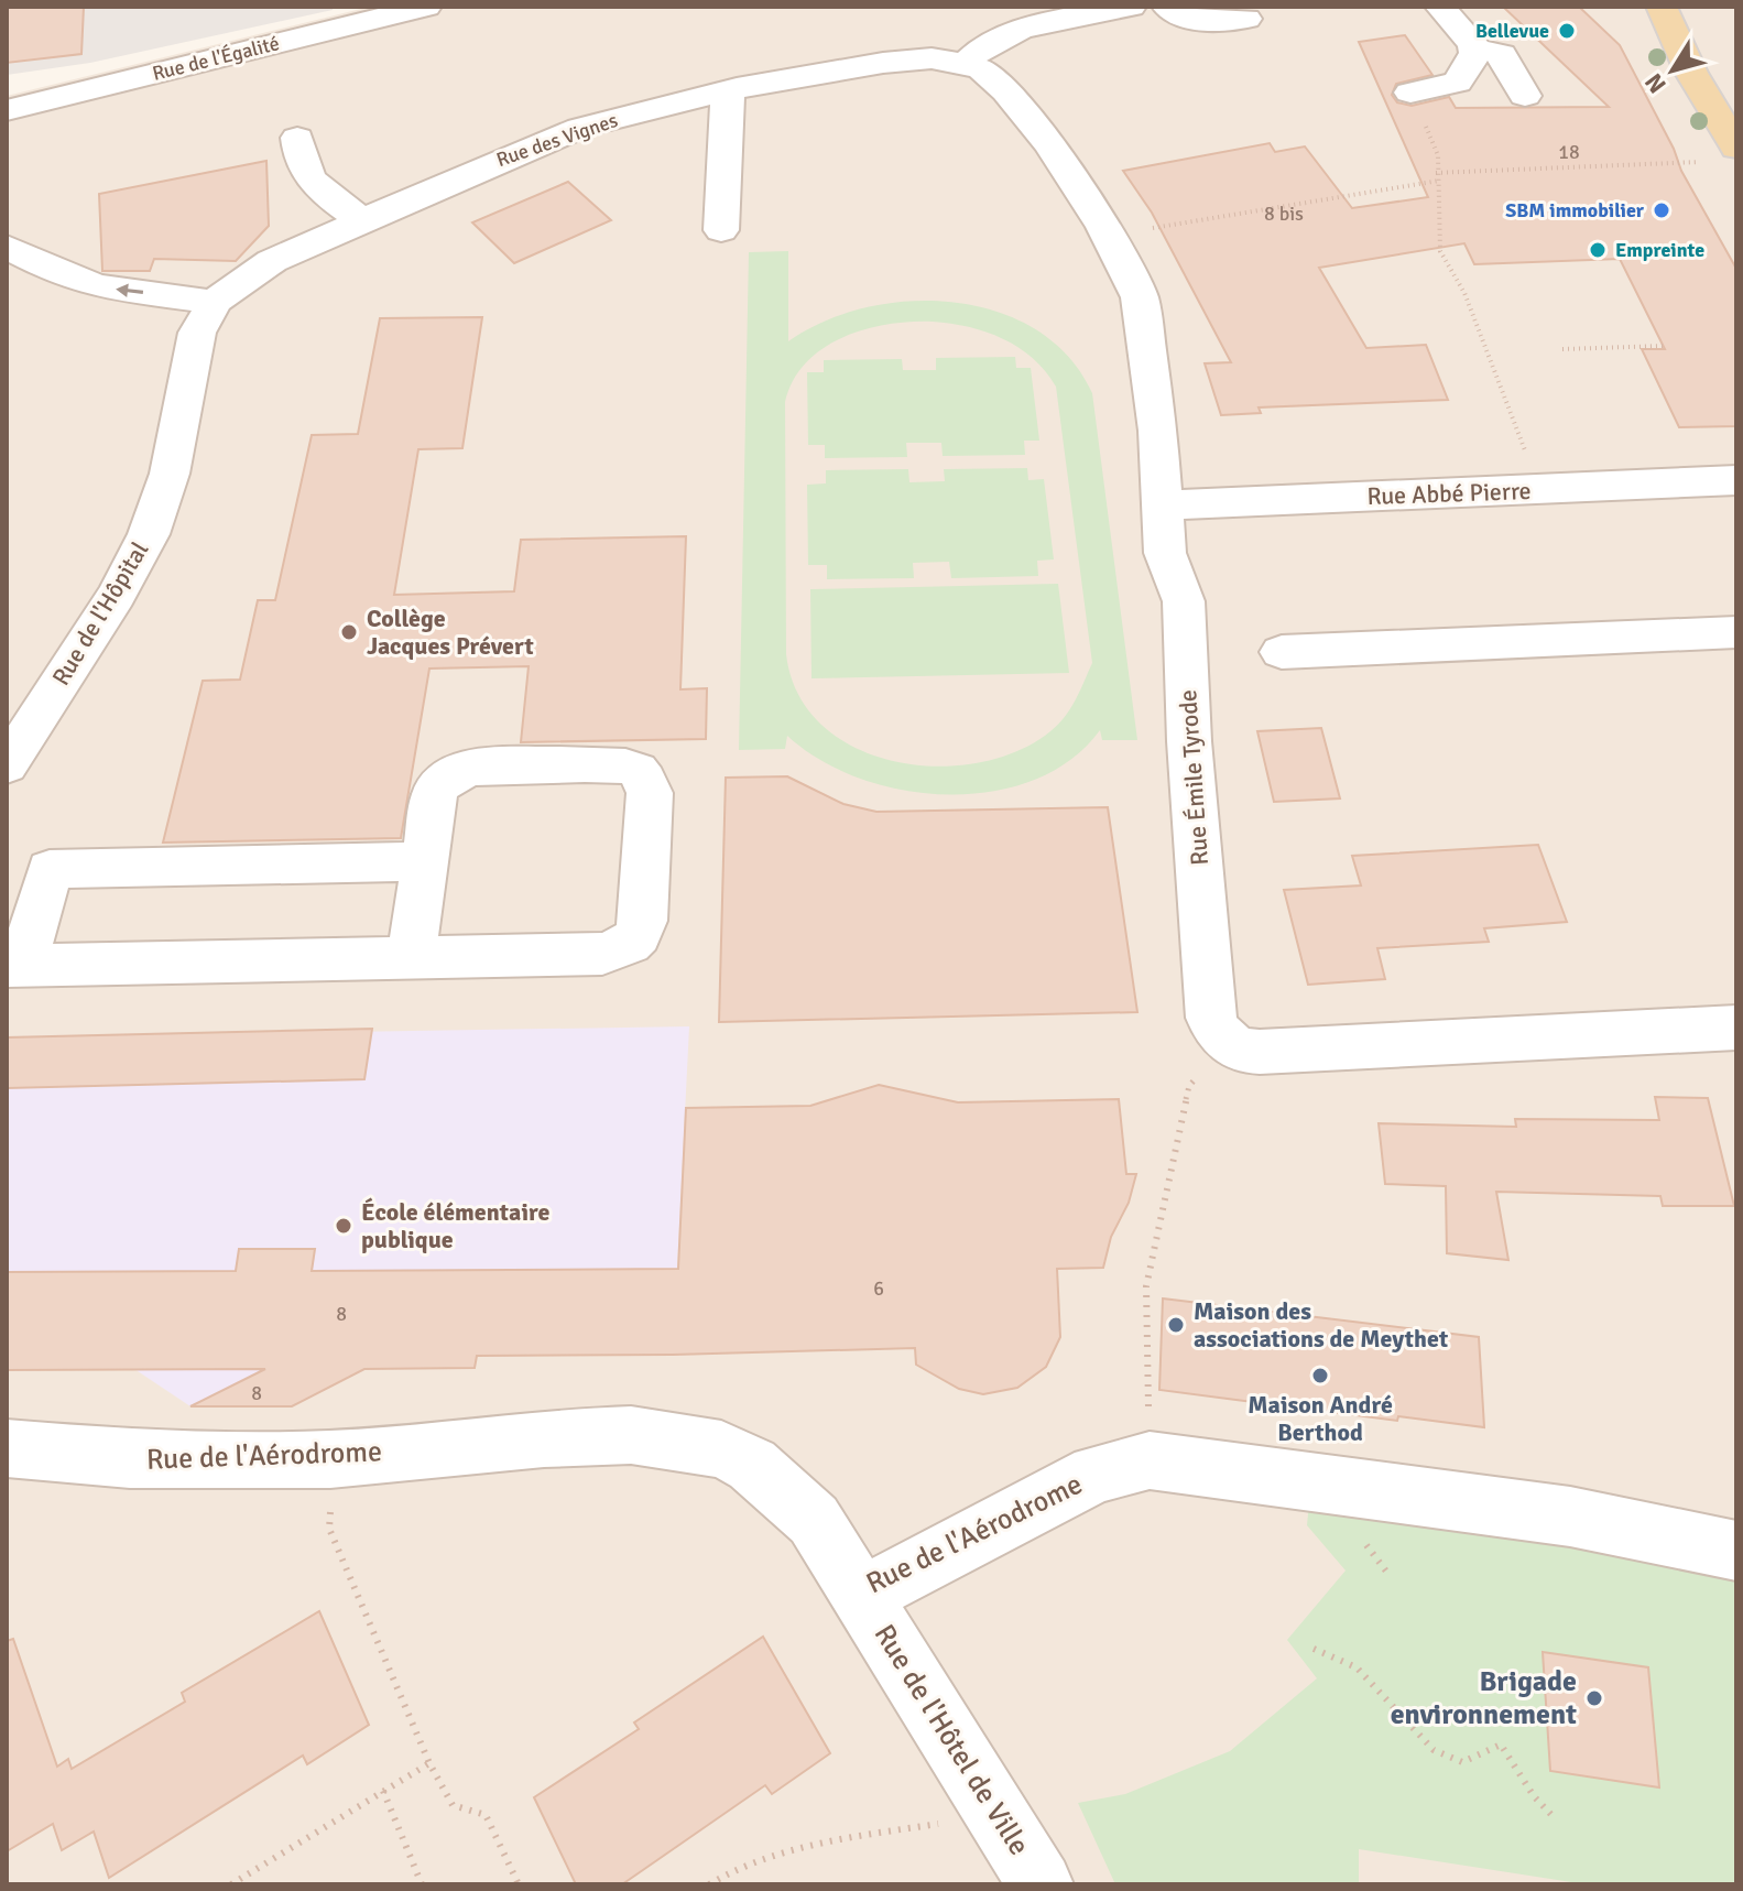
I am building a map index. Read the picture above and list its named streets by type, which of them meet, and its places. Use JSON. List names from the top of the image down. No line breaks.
{"streets":{"street":["Rue de l'Égalité","Rue des Vignes","Rue Abbé Pierre","Rue de l'Hôpital","Rue Émile Tyrode","Rue de l'Aérodrome","Rue de l'Hôtel de Ville"]},"crossings":[["Rue des Vignes","Rue de l'Hôpital"],["Rue des Vignes","Rue Émile Tyrode"],["Rue Abbé Pierre","Rue Émile Tyrode"],["Rue de l'Aérodrome","Rue de l'Hôtel de Ville"]],"places":["Bellevue","SBM immobilier","Empreinte","Collège Jacques Prévert","École élémentaire publique","Maison des associations de Meythet","Maison André Berthod","Brigade environnement"],"house_numbers":["18","8 bis","6","8","8"],"north":"bottom left"}
